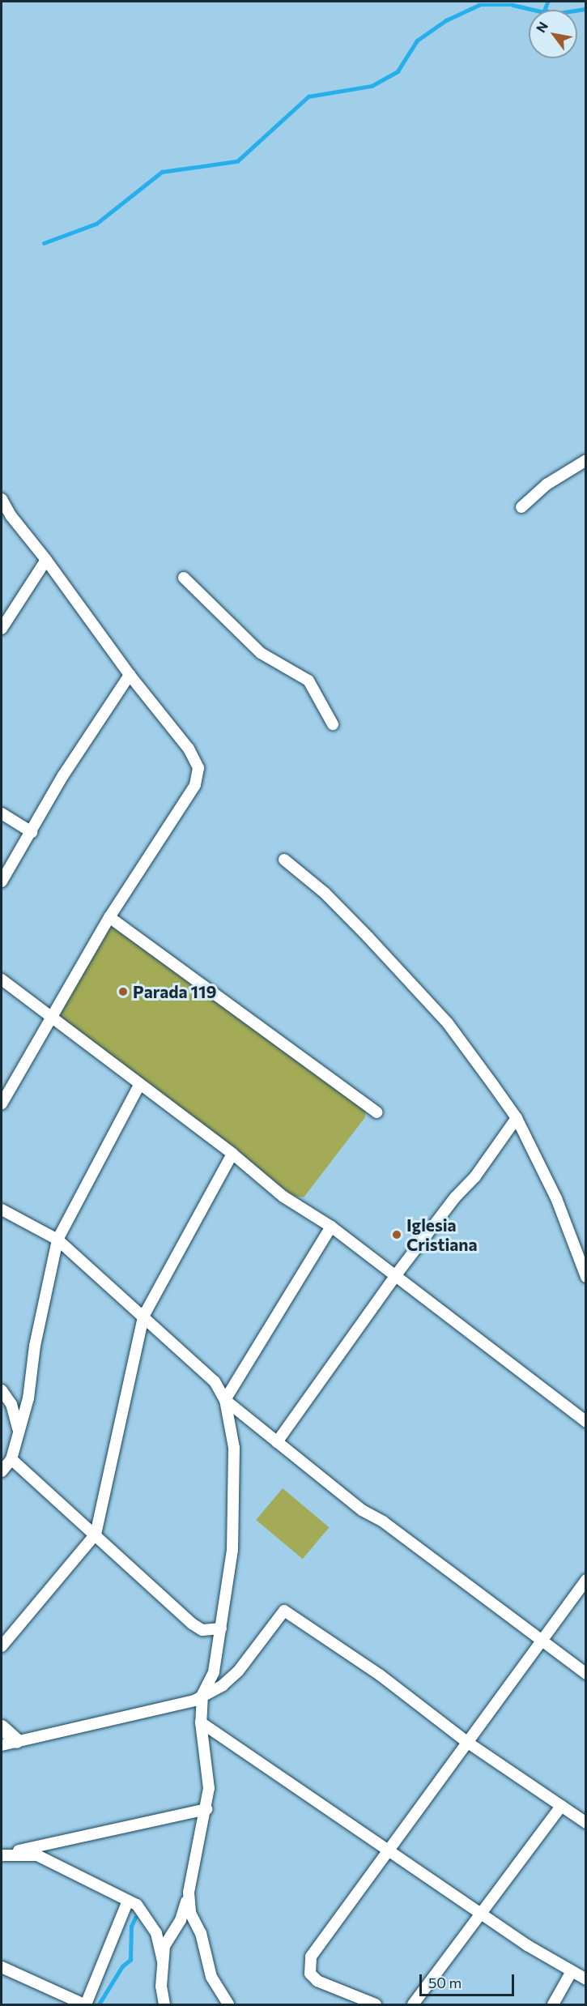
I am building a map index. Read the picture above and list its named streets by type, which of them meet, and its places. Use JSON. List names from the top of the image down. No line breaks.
{"places":["Parada 119","Iglesia Cristiana"],"scale_bar":"50 m","north":"top left"}
